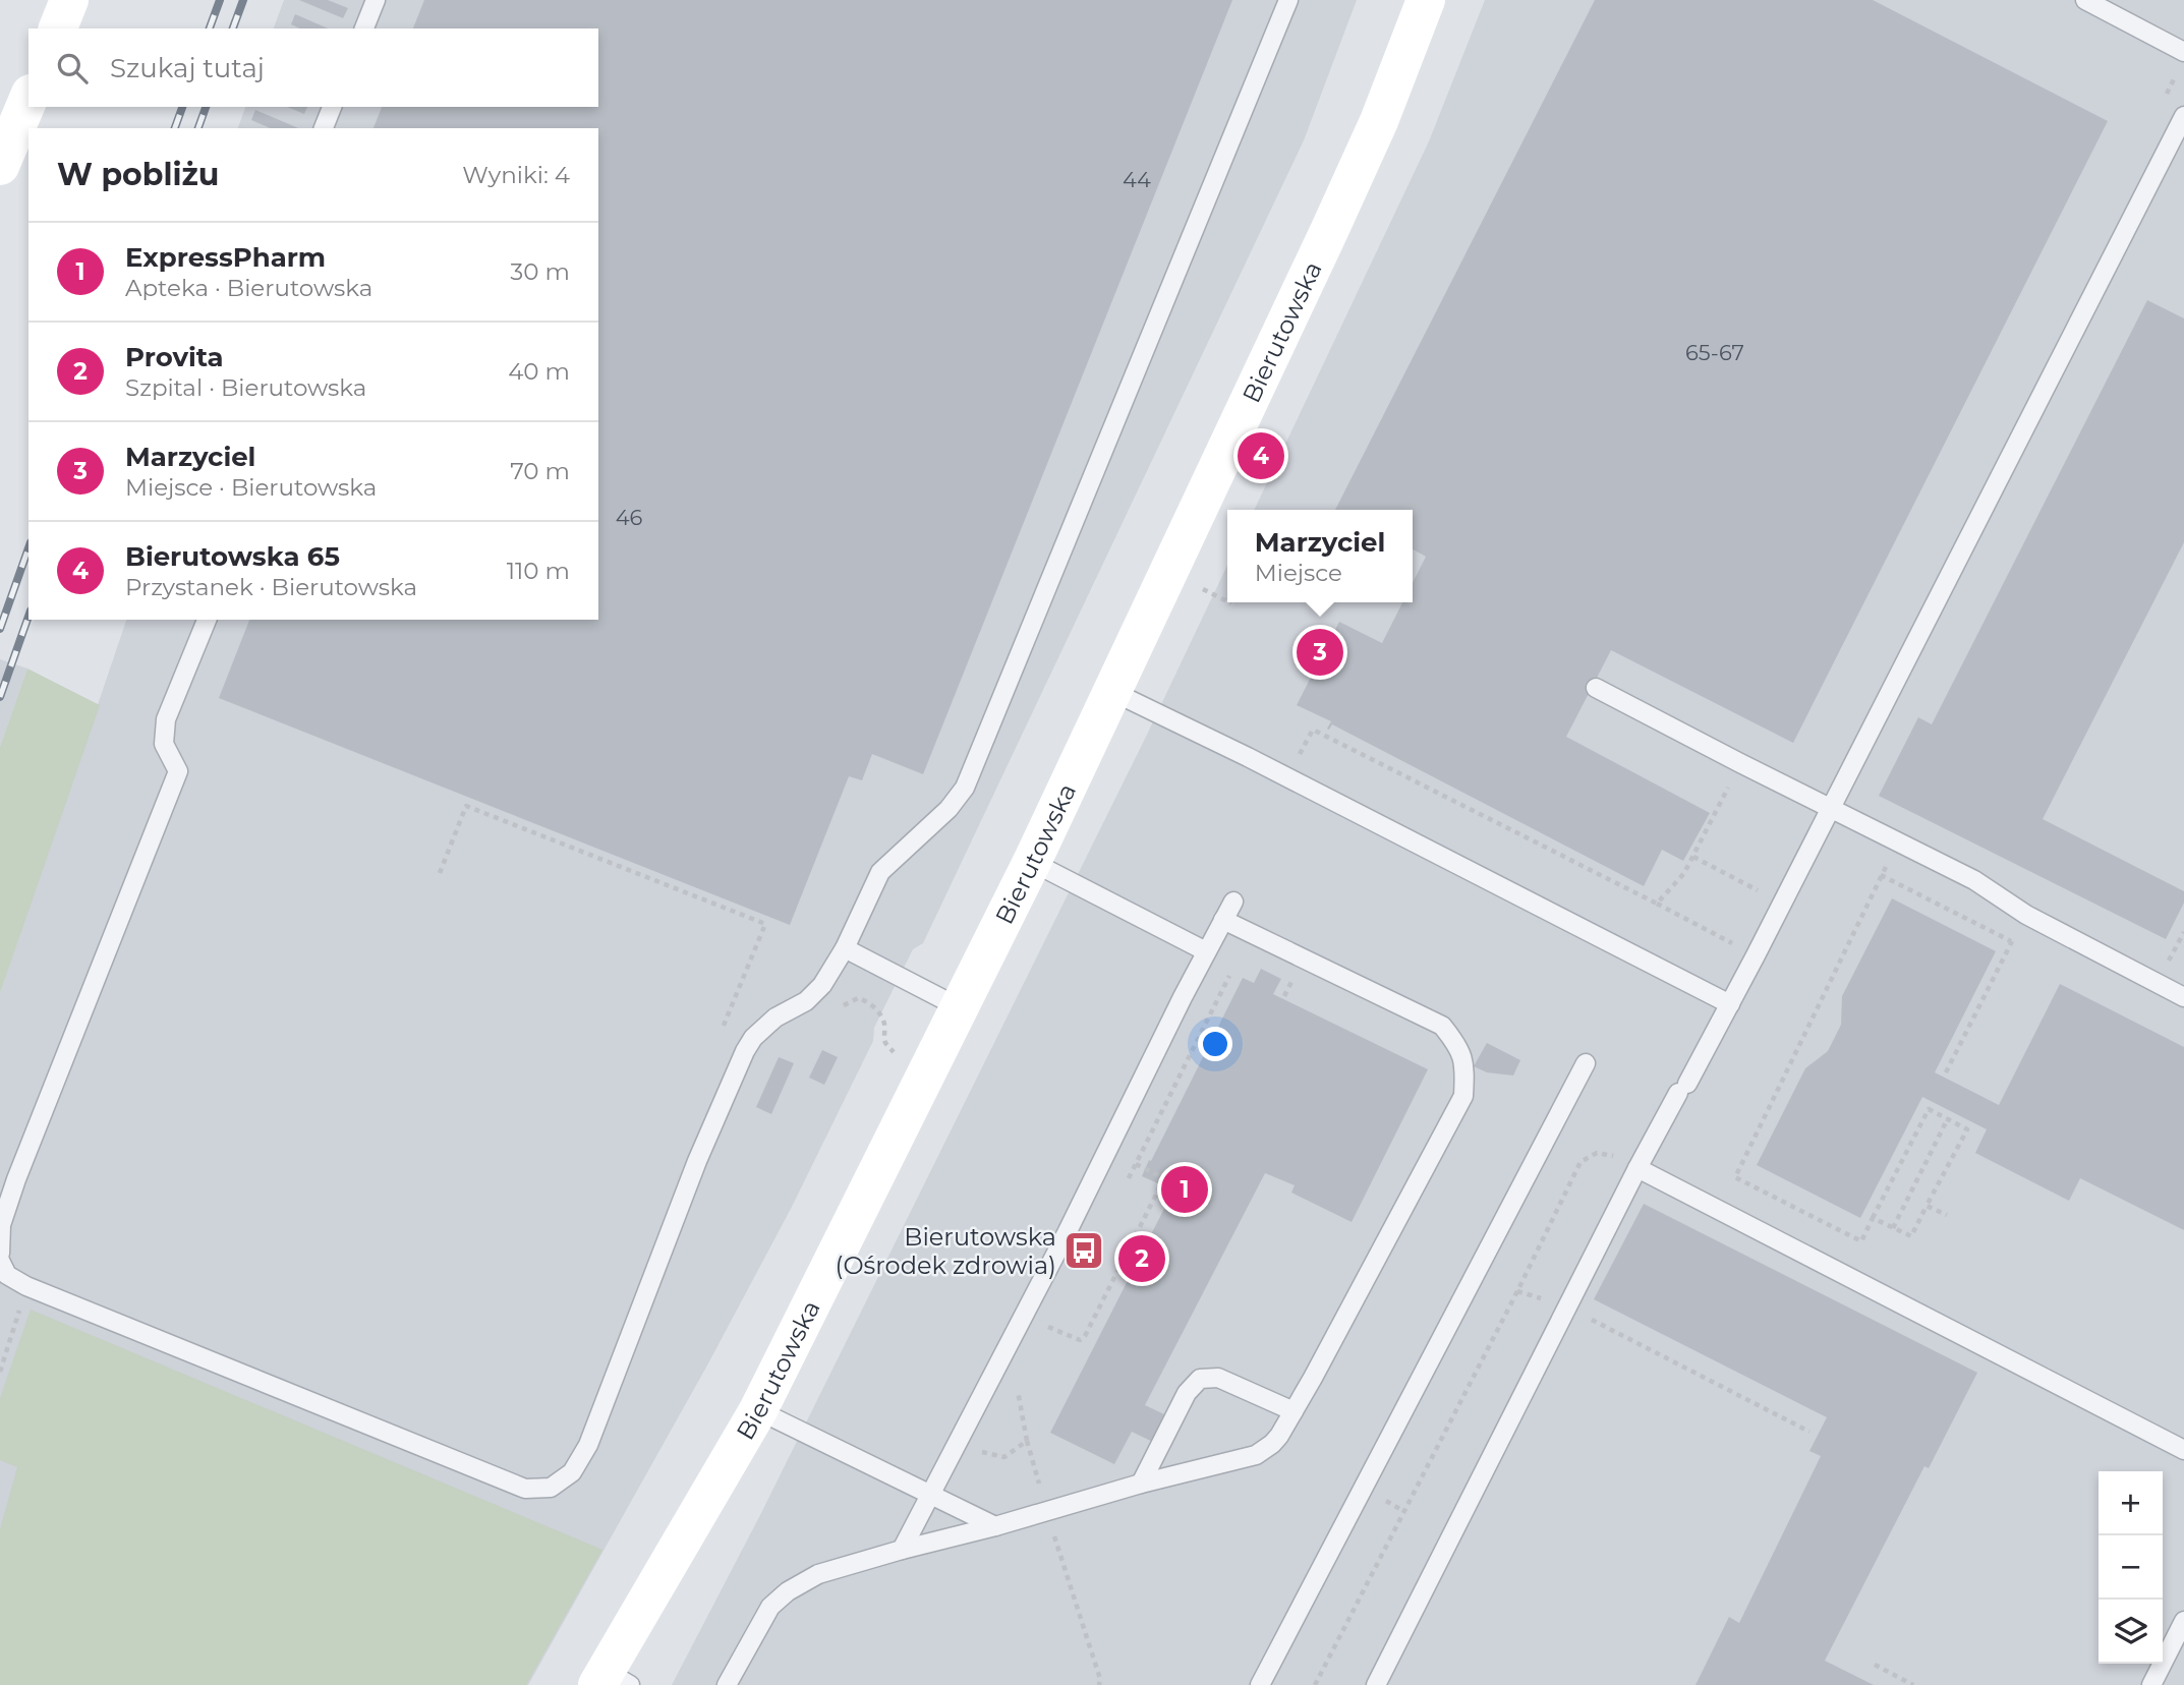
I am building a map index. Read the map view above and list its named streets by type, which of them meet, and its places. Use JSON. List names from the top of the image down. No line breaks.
{"streets":{"street":["Bierutowska"]},"places":{"bus stop":["Bierutowska (Ośrodek zdrowia)"]},"house_numbers":["44","65-67","46"],"page":{"search":"Szukaj tutaj","heading":["W pobliżu","Wyniki: 4"],"list":[{"mark":"1","name":"ExpressPharm","note":"Apteka · Bierutowska","value":"30 m"},{"mark":"2","name":"Provita","note":"Szpital · Bierutowska","value":"40 m"},{"mark":"3","name":"Marzyciel","note":"Miejsce · Bierutowska","value":"70 m"},{"mark":"4","name":"Bierutowska 65","note":"Przystanek · Bierutowska","value":"110 m"}],"pins":["4","3","1","2"],"popup":["Marzyciel","Miejsce"],"map_buttons":["+","−"]}}
